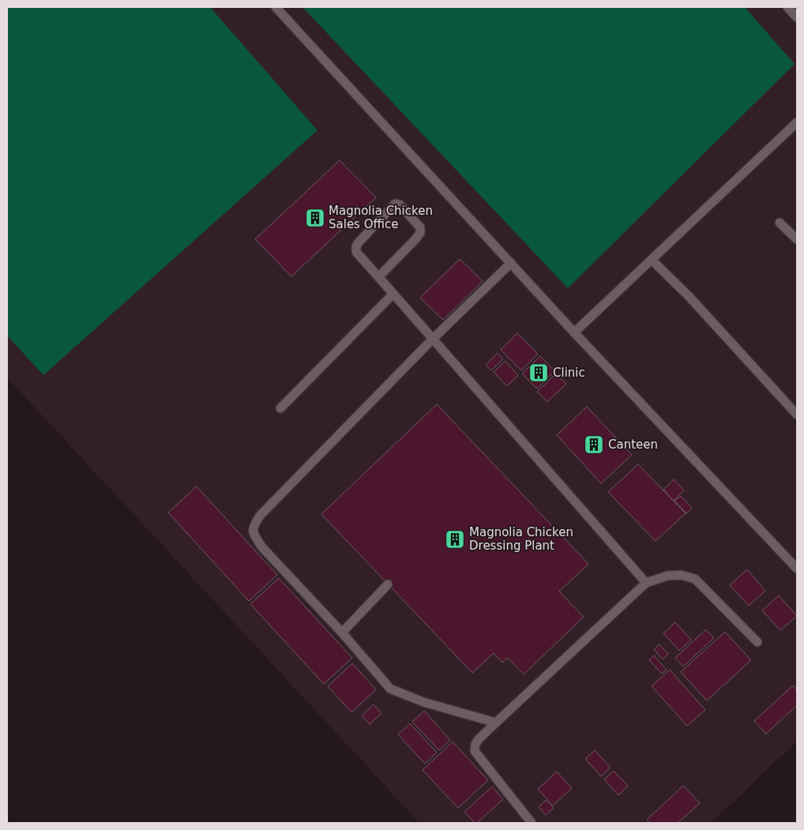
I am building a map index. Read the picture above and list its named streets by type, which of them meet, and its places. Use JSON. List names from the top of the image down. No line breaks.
{"places":{"building":["Magnolia Chicken Sales Office","Clinic","Canteen","Magnolia Chicken Dressing Plant"]}}
